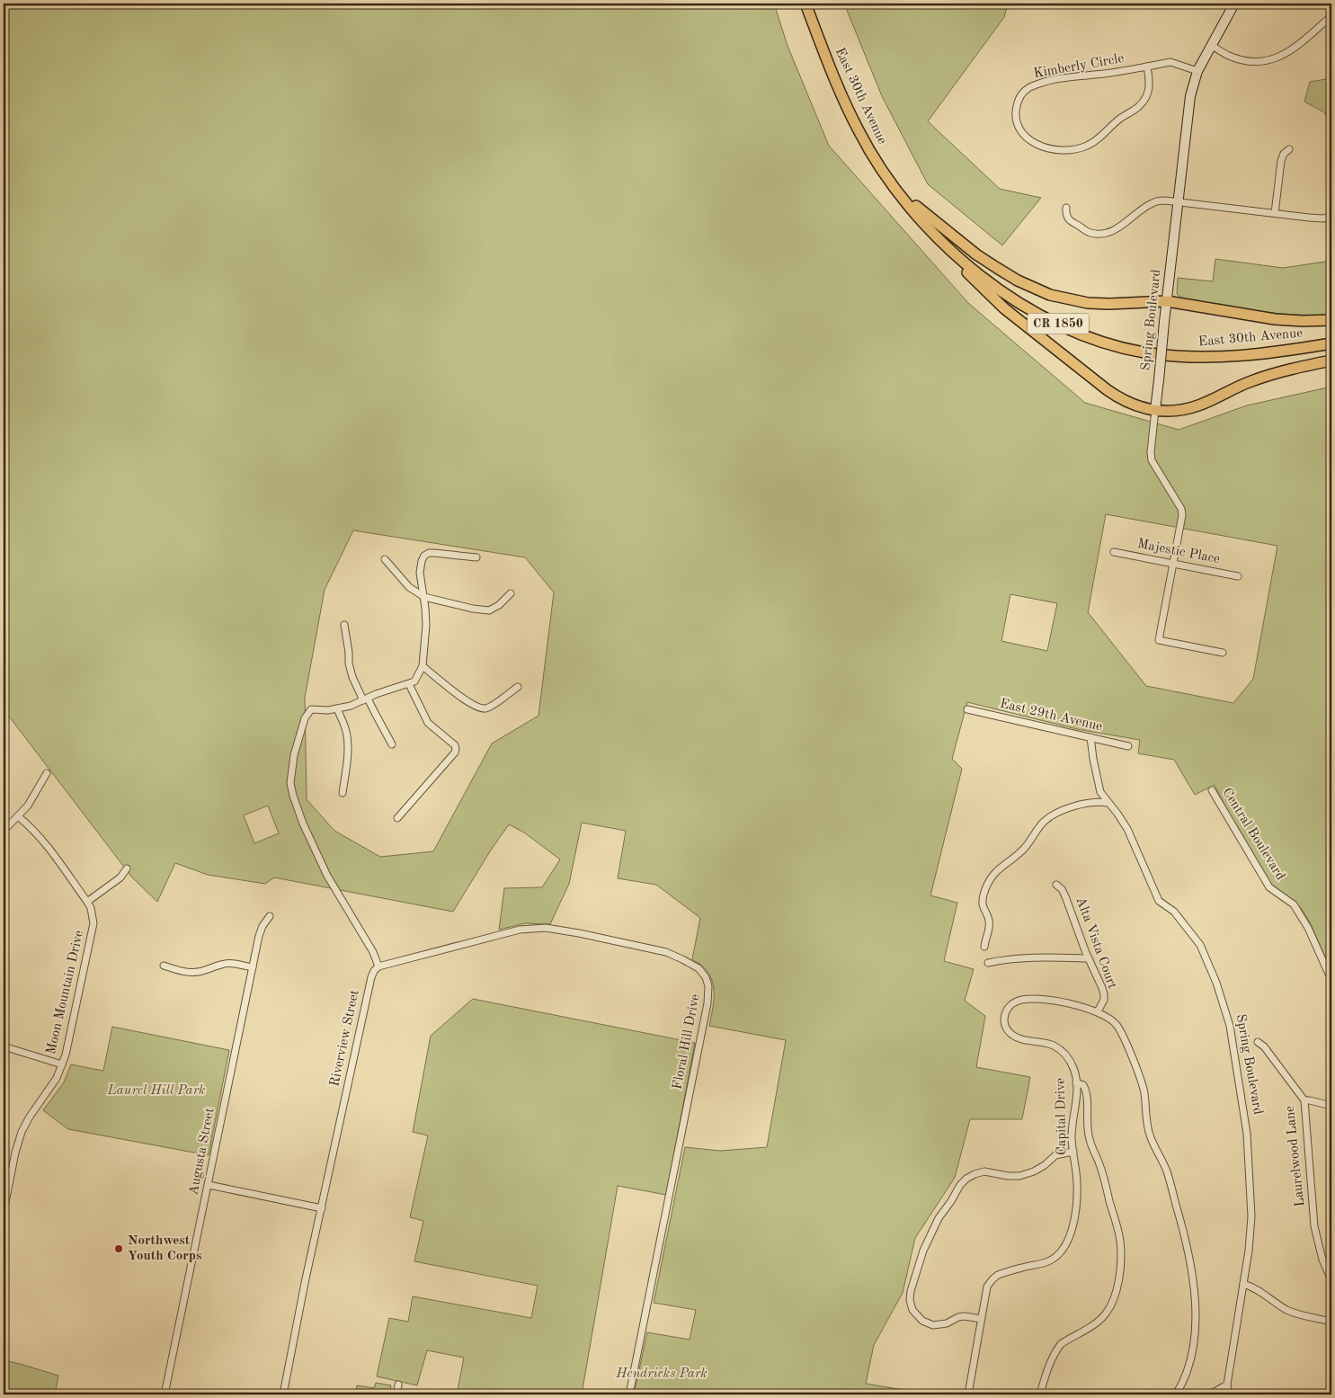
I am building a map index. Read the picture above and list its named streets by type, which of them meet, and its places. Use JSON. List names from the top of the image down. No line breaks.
{"streets":{"main road":["East 30th Avenue","CR 1850"],"street":["Kimberly Circle","Spring Boulevard","Majestic Place","East 29th Avenue","Central Boulevard","Alta Vista Court","Moon Mountain Drive","Riverview Street","Floral Hill Drive","Capital Drive","Augusta Street","Laurelwood Lane"]},"crossings":[["Kimberly Circle","Spring Boulevard"],["Spring Boulevard","Majestic Place"],["Spring Boulevard","East 29th Avenue"],["Alta Vista Court","Capital Drive"],["Riverview Street","Floral Hill Drive"]],"parks":["Laurel Hill Park","Hendricks Park"],"places":["Northwest Youth Corps"]}
